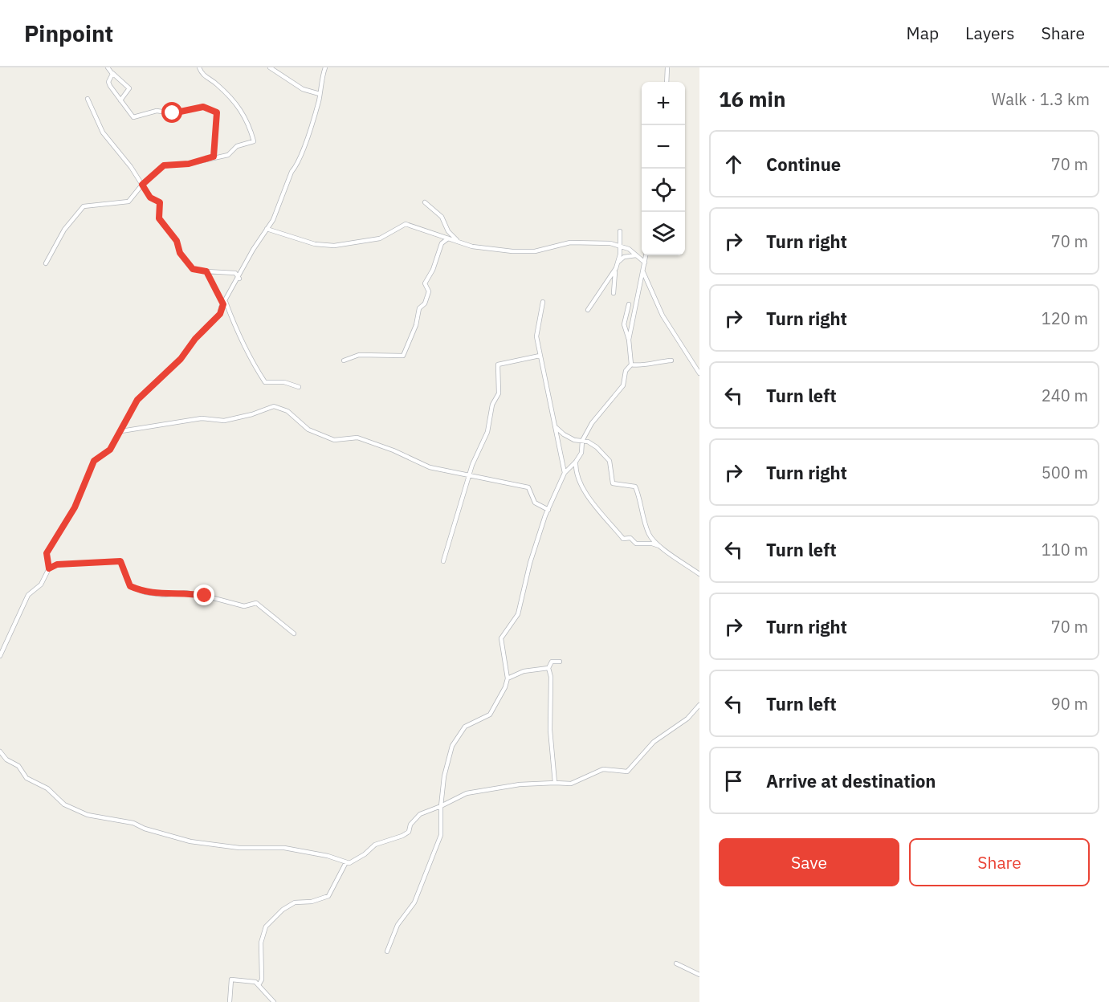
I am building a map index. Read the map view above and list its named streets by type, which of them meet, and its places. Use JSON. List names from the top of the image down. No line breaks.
{"page":{"header":"Pinpoint","nav":["Map","Layers","Share"],"heading":["16 min","Walk · 1.3 km"],"map_buttons":["+","−"],"list":[["Continue","70 m"],["Turn right","70 m"],["Turn right","120 m"],["Turn left","240 m"],["Turn right","500 m"],["Turn left","110 m"],["Turn right","70 m"],["Turn left","90 m"],"Arrive at destination"],"buttons":["Save","Share"]}}
